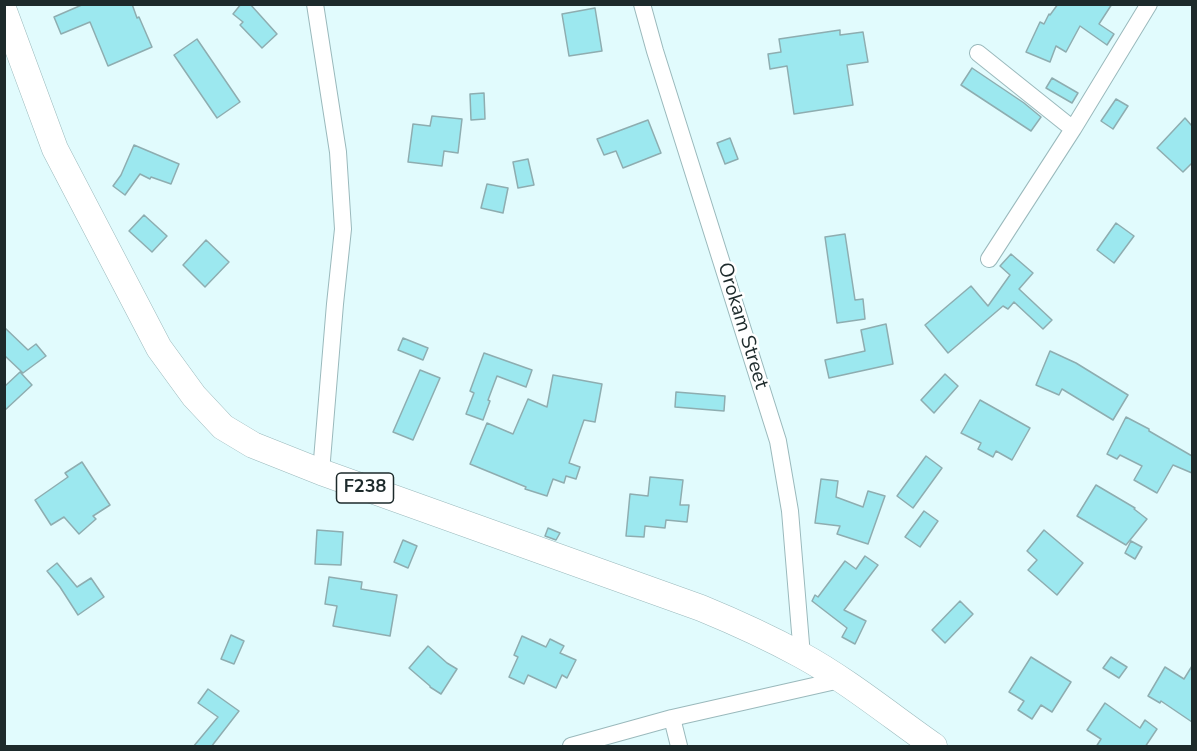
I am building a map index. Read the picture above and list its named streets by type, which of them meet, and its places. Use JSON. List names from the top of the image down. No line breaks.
{"streets":{"main road":["F238"],"street":["Orokam Street"]},"crossings":[["Orokam Street","F238"]]}
